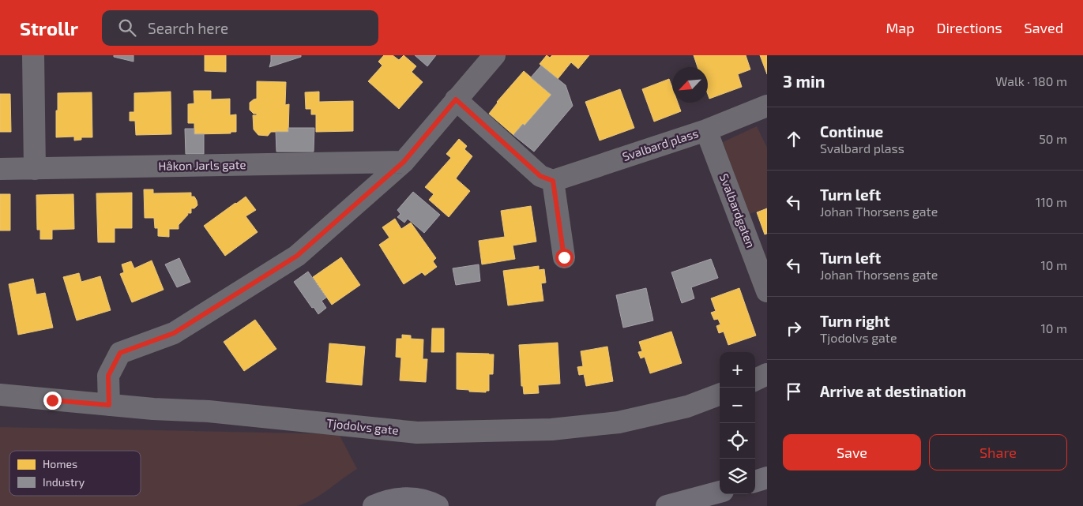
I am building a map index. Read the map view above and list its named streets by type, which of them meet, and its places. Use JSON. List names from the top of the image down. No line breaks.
{"streets":{"street":["Svalbard plass","Håkon Jarls gate","Svalbardgaten","Tjodolvs gate"]},"crossings":[["Svalbard plass","Svalbardgaten"]],"legend":["Homes","Industry"],"north":"bottom left","page":{"header":"Strollr","search":"Search here","nav":["Map","Directions","Saved"],"heading":["3 min","Walk · 180 m"],"list":[["Continue","Svalbard plass","50 m"],["Turn left","Johan Thorsens gate","110 m"],["Turn left","Johan Thorsens gate","10 m"],["Turn right","Tjodolvs gate","10 m"],"Arrive at destination"],"map_buttons":["+","−"],"buttons":["Save","Share"]}}
